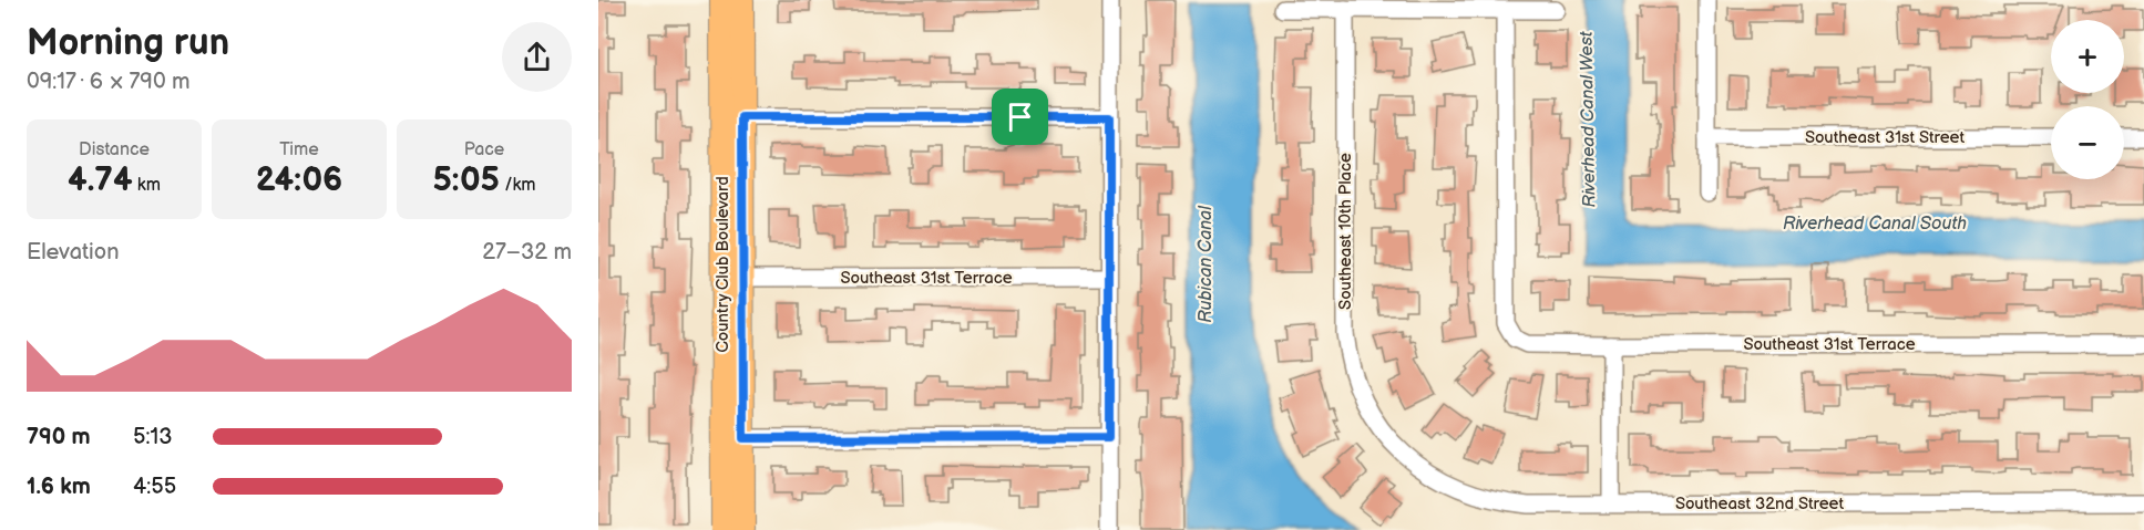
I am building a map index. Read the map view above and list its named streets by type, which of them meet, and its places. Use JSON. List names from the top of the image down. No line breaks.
{"streets":{"main road":["Country Club Boulevard"],"street":["Southeast 31st Street","Southeast 10th Place","Southeast 31st Terrace","Southeast 32nd Street"]},"crossings":[["Southeast 10th Place","Southeast 32nd Street"],["Country Club Boulevard","Southeast 31st Terrace"]],"water":["Riverhead Canal West","Riverhead Canal South","Rubican Canal"],"page":{"heading":["Morning run","09:17 · 6 × 790 m"],"map_buttons":["+","−"],"stats":[["Distance","4.74 km"],["Time","24:06"],["Pace","5:05 /km"]],"chart":["Elevation","27–32 m"],"list":[{"name":"790 m","note":"5:13"},{"name":"1.6 km","note":"4:55"}]}}
